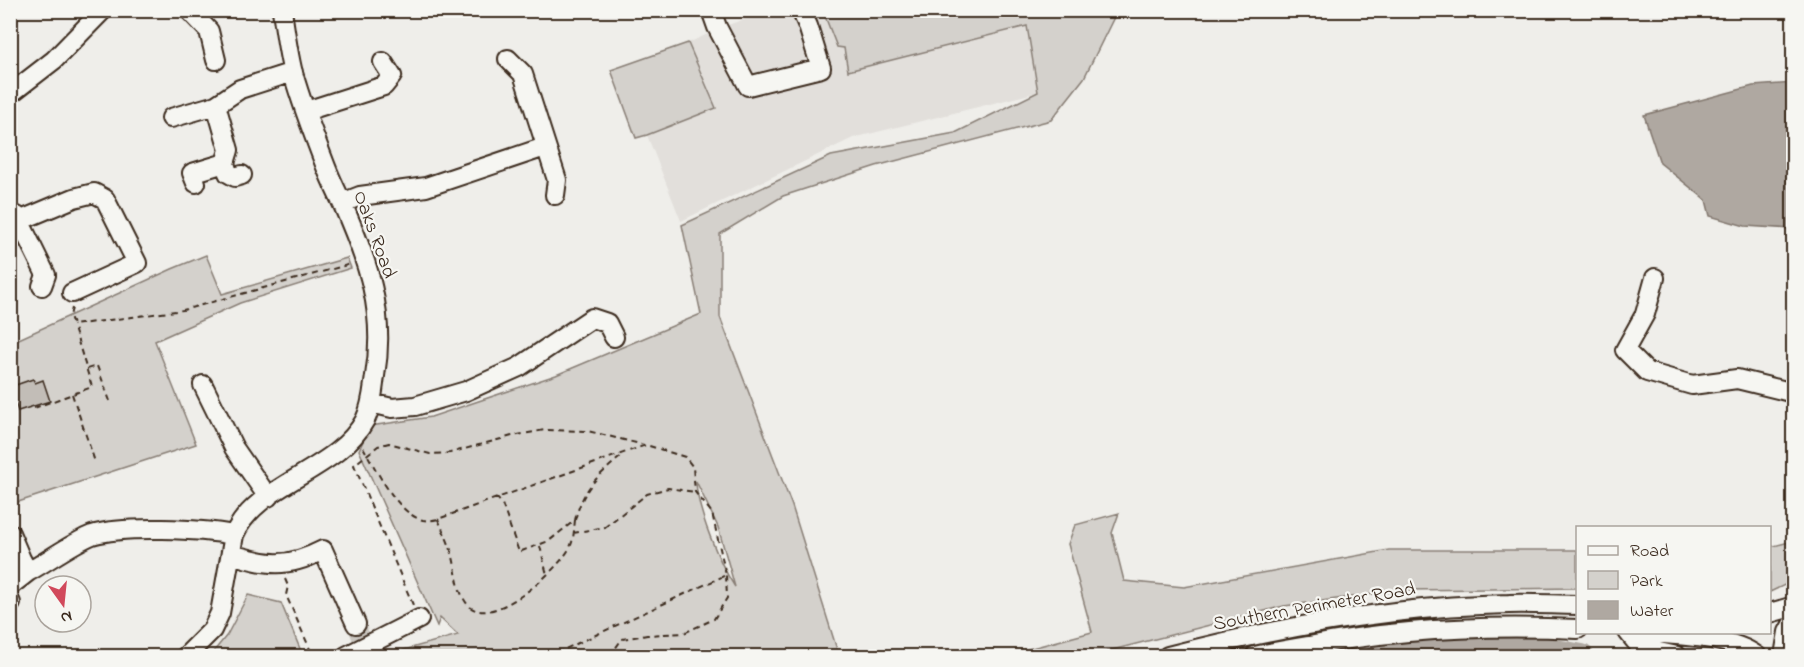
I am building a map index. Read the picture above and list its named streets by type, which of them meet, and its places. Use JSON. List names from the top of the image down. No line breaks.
{"streets":{"street":["Oaks Road","Southern Perimeter Road"]},"legend":["Road","Park","Water"],"north":"bottom"}
